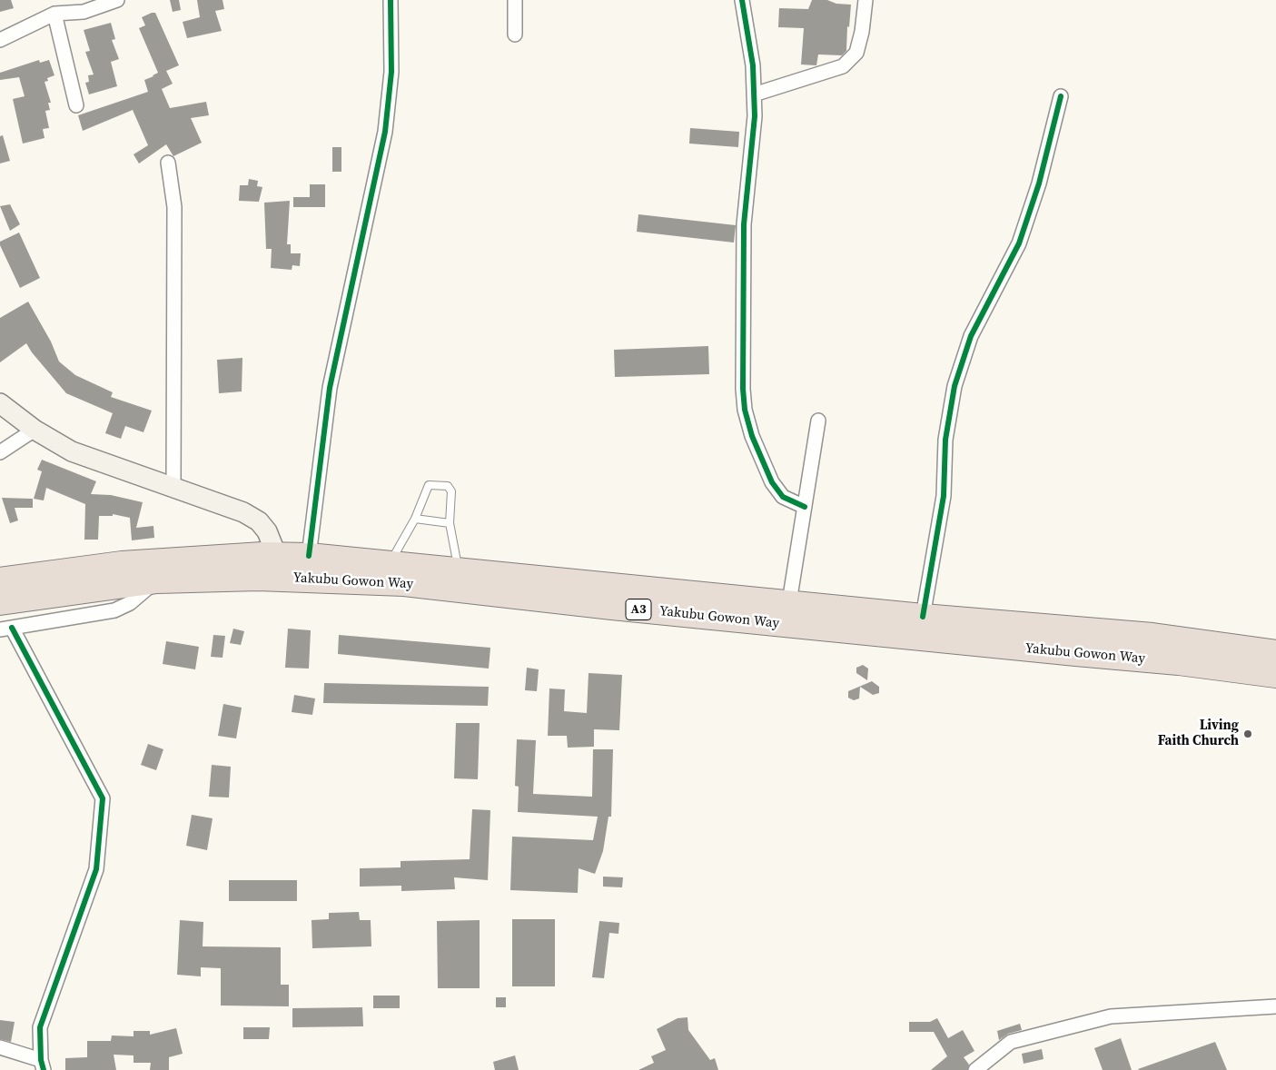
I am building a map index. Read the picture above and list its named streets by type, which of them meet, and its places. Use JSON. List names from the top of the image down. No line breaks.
{"streets":{"highway":["Yakubu Gowon Way","A3"]},"places":["Living Faith Church"]}
